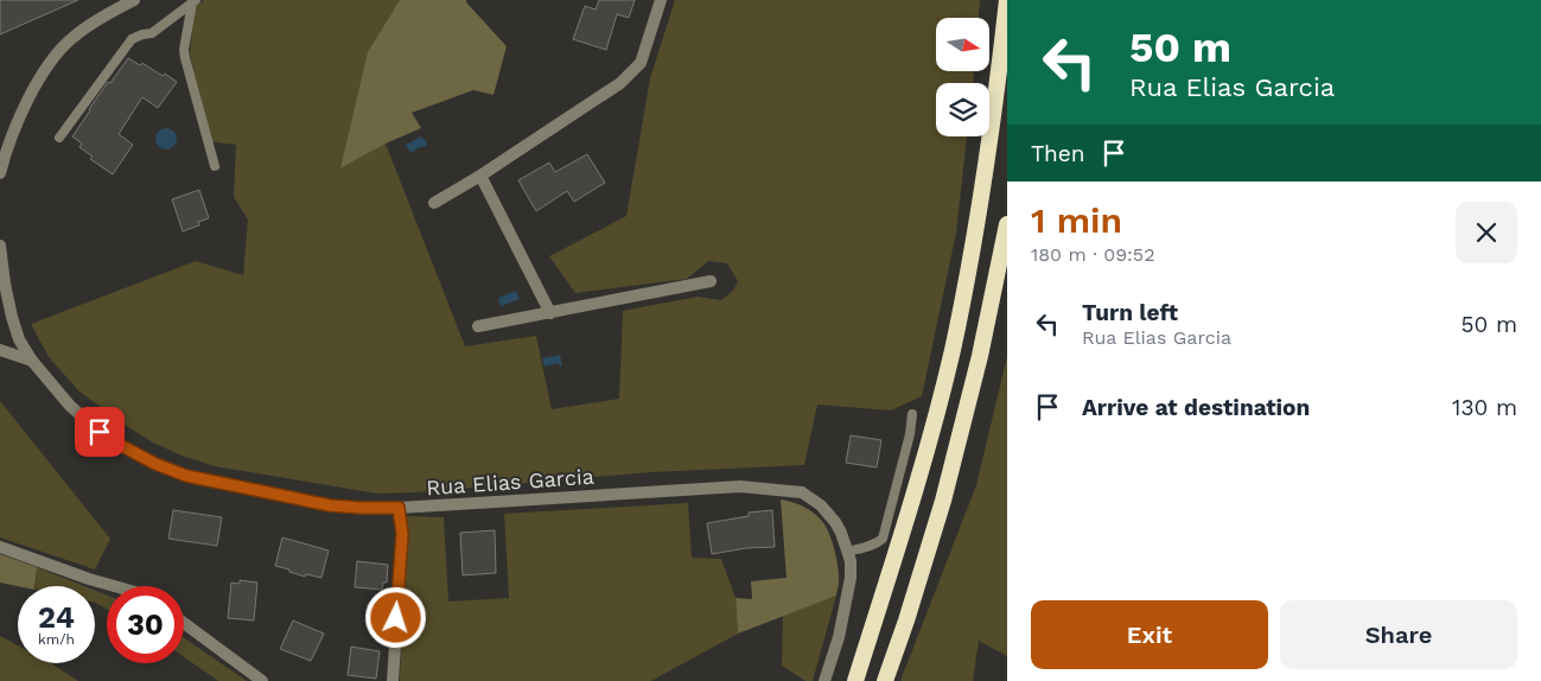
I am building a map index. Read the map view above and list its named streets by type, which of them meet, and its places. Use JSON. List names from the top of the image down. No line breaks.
{"streets":{"street":["Rua Elias Garcia"]},"north":"right","page":{"turn":["50 m","Rua Elias Garcia"],"then":"Then","heading":["1 min","180 m · 09:52"],"list":[{"name":"Turn left","note":"Rua Elias Garcia","value":"50 m"},{"name":"Arrive at destination","value":"130 m"}],"speed":"24 km/h","limit":"30","buttons":["Exit","Share"]}}
